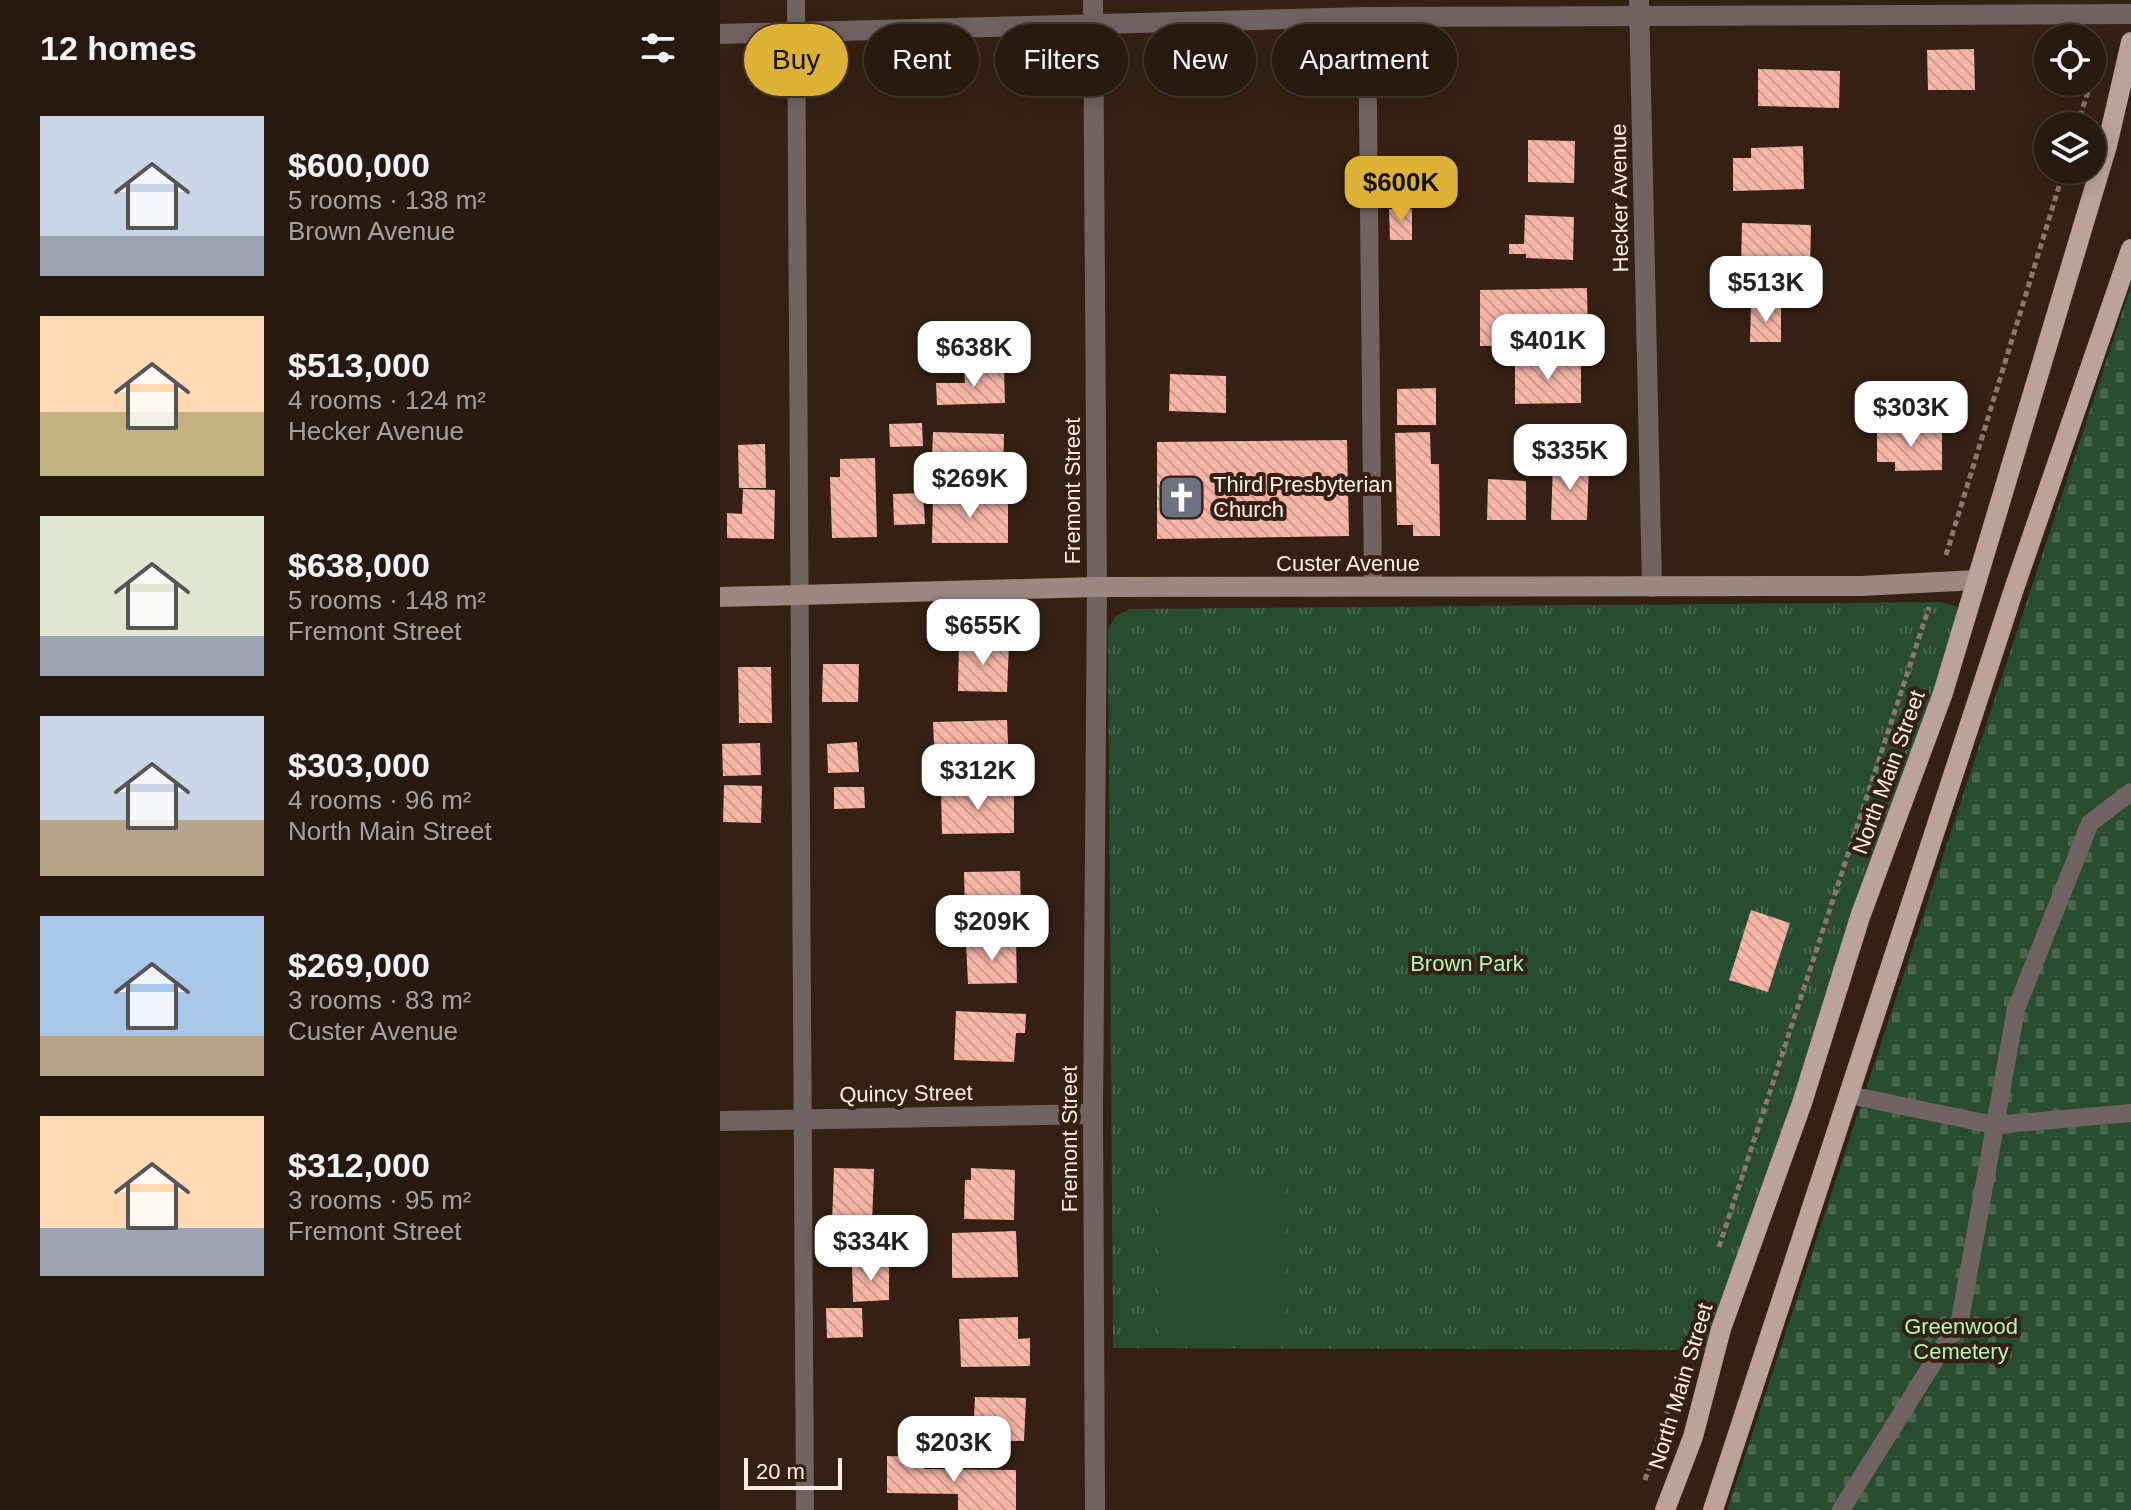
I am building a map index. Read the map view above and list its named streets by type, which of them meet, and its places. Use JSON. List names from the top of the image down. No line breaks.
{"streets":{"main road":["North Main Street"],"street":["Hecker Avenue","Fremont Street","Custer Avenue","Quincy Street"]},"crossings":[["Hecker Avenue","Custer Avenue"],["Fremont Street","Custer Avenue"],["Fremont Street","Quincy Street"],["Custer Avenue","North Main Street"]],"parks":["Brown Park","Greenwood Cemetery"],"places":{"church":["Third Presbyterian Church"]},"scale_bar":"20 m","page":{"heading":"12 homes","chip":["Buy","Rent","Filters","New","Apartment"],"list":[{"name":"$600,000","note":"5 rooms · 138 m² · Brown Avenue"},{"name":"$513,000","note":"4 rooms · 124 m² · Hecker Avenue"},{"name":"$638,000","note":"5 rooms · 148 m² · Fremont Street"},{"name":"$303,000","note":"4 rooms · 96 m² · North Main Street"},{"name":"$269,000","note":"3 rooms · 83 m² · Custer Avenue"},{"name":"$312,000","note":"3 rooms · 95 m² · Fremont Street"}],"price":["$600K","$513K","$401K","$638K","$303K","$335K","$269K","$655K","$312K","$209K","$334K","$203K"],"scale":"20 m"}}
